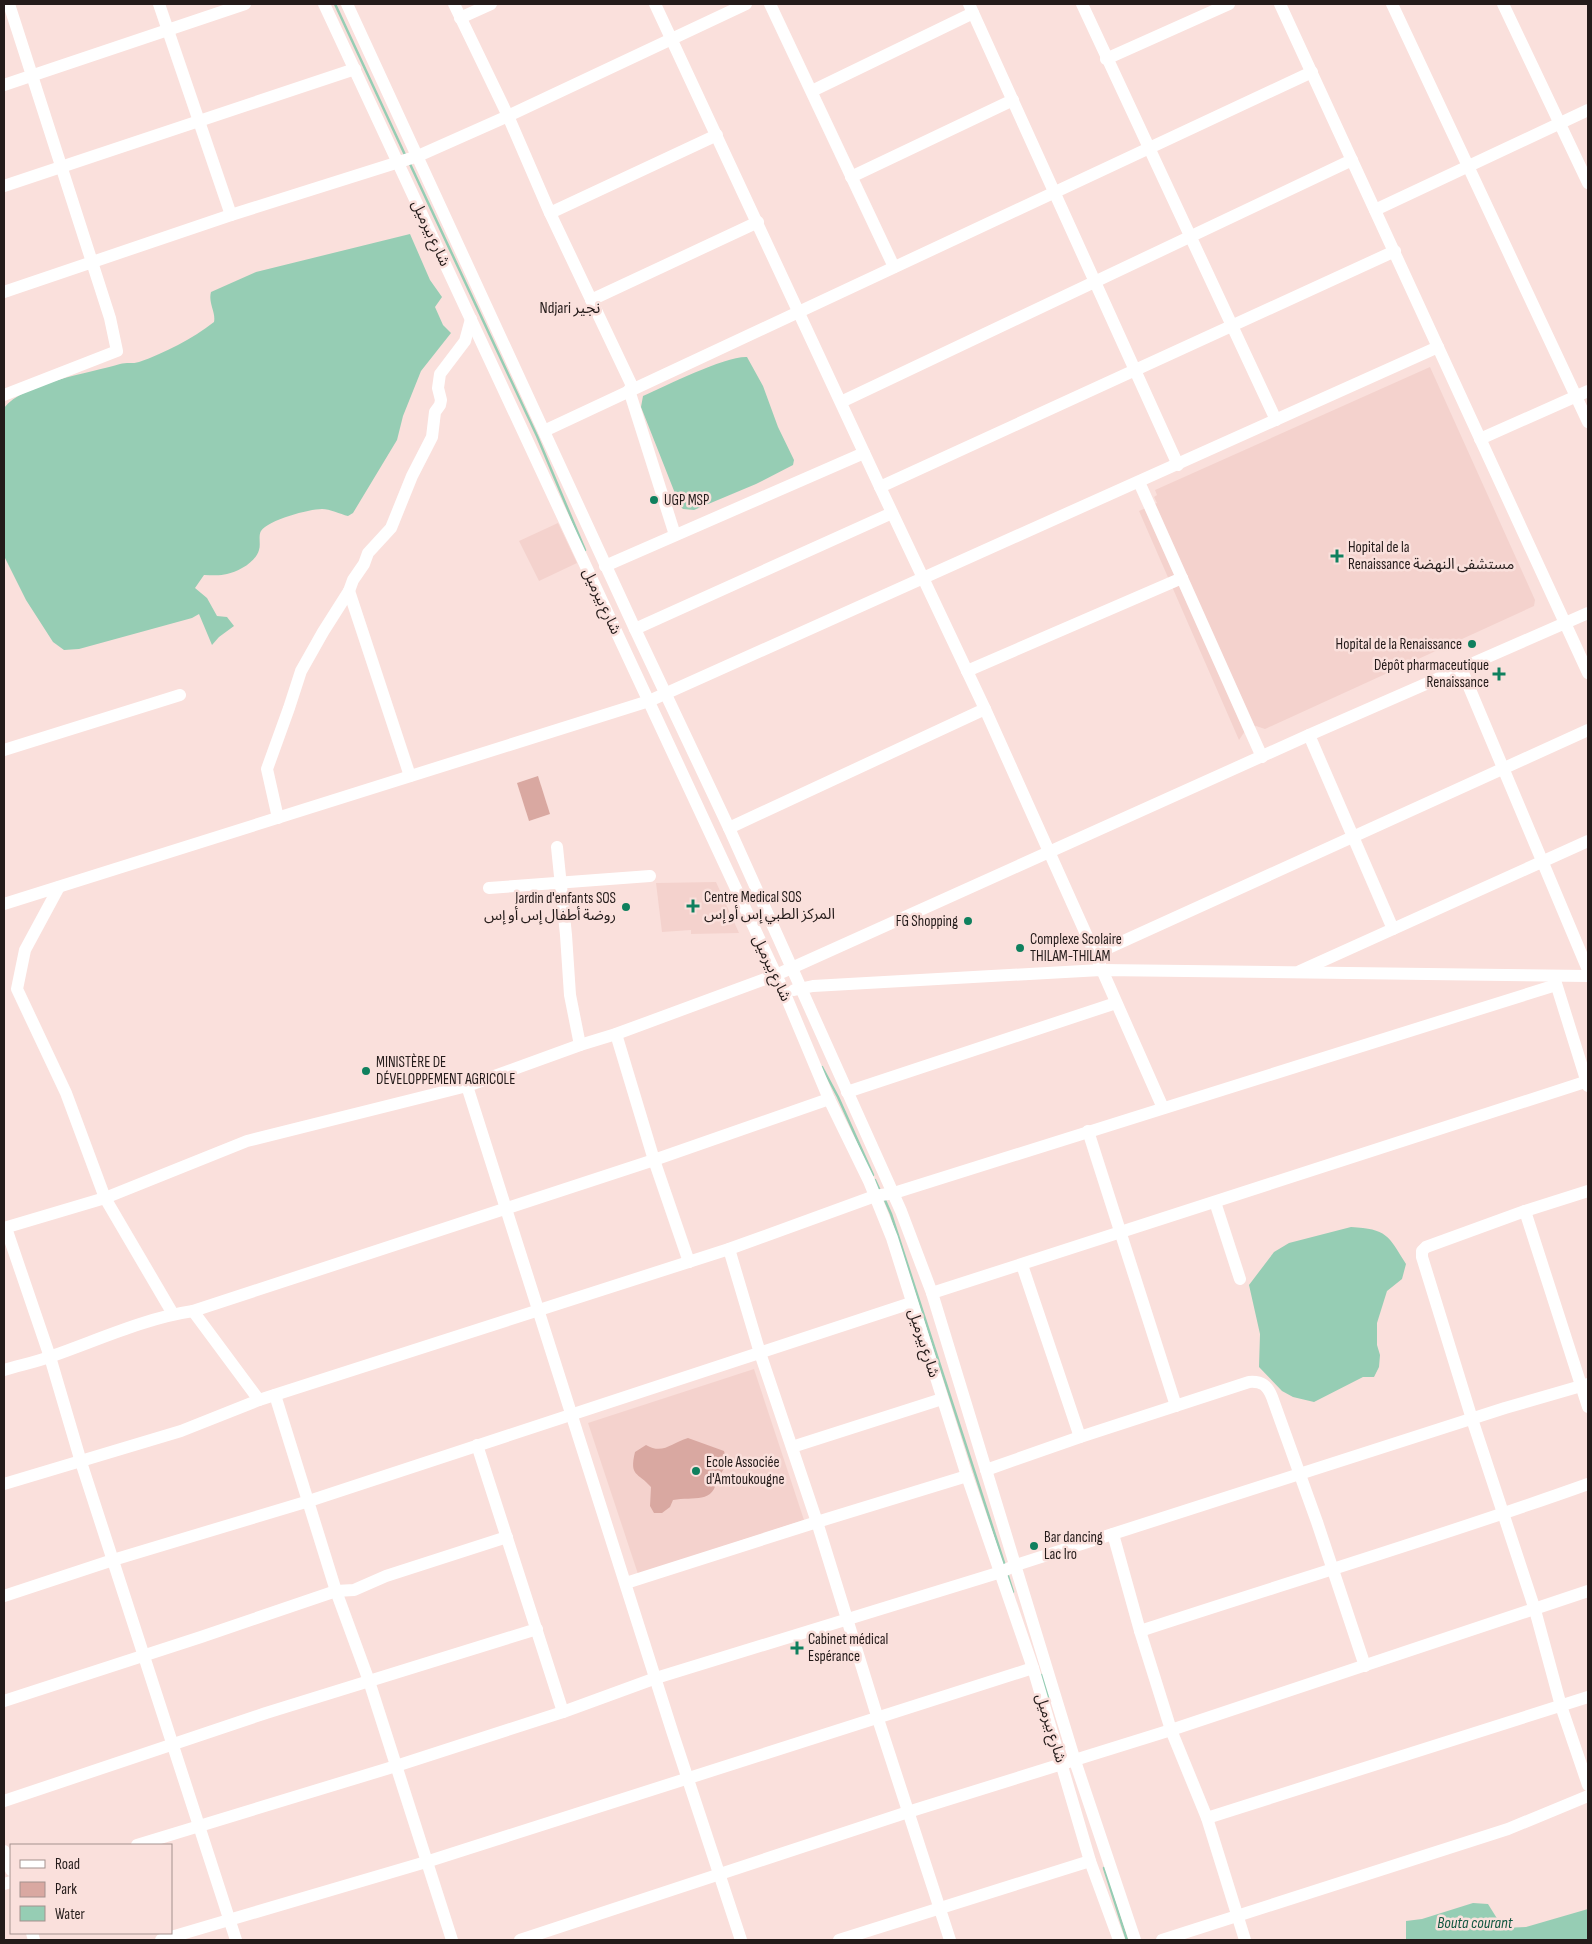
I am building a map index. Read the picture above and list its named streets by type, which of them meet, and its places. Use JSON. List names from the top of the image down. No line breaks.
{"streets":{"street":["شارع بيرميل"]},"districts":["Ndjari نجير"],"water":["Bouta courant"],"places":{"other":["UGP MSP","Hopital de la Renaissance","Jardin d'enfants SOS روضة أطفال إس أو إس","FG Shopping","Complexe Scolaire THILAM-THILAM","MINISTÈRE DE DÉVELOPPEMENT AGRICOLE","Ecole Associée d'Amtoukougne","Bar dancing Lac Iro"],"health":["Hopital de la Renaissance مستشفى النهضة","Dépôt pharmaceutique Renaissance","Centre Medical SOS المركز الطبي إس أو إس","Cabinet médical Espérance"]},"legend":["Road","Park","Water"]}
